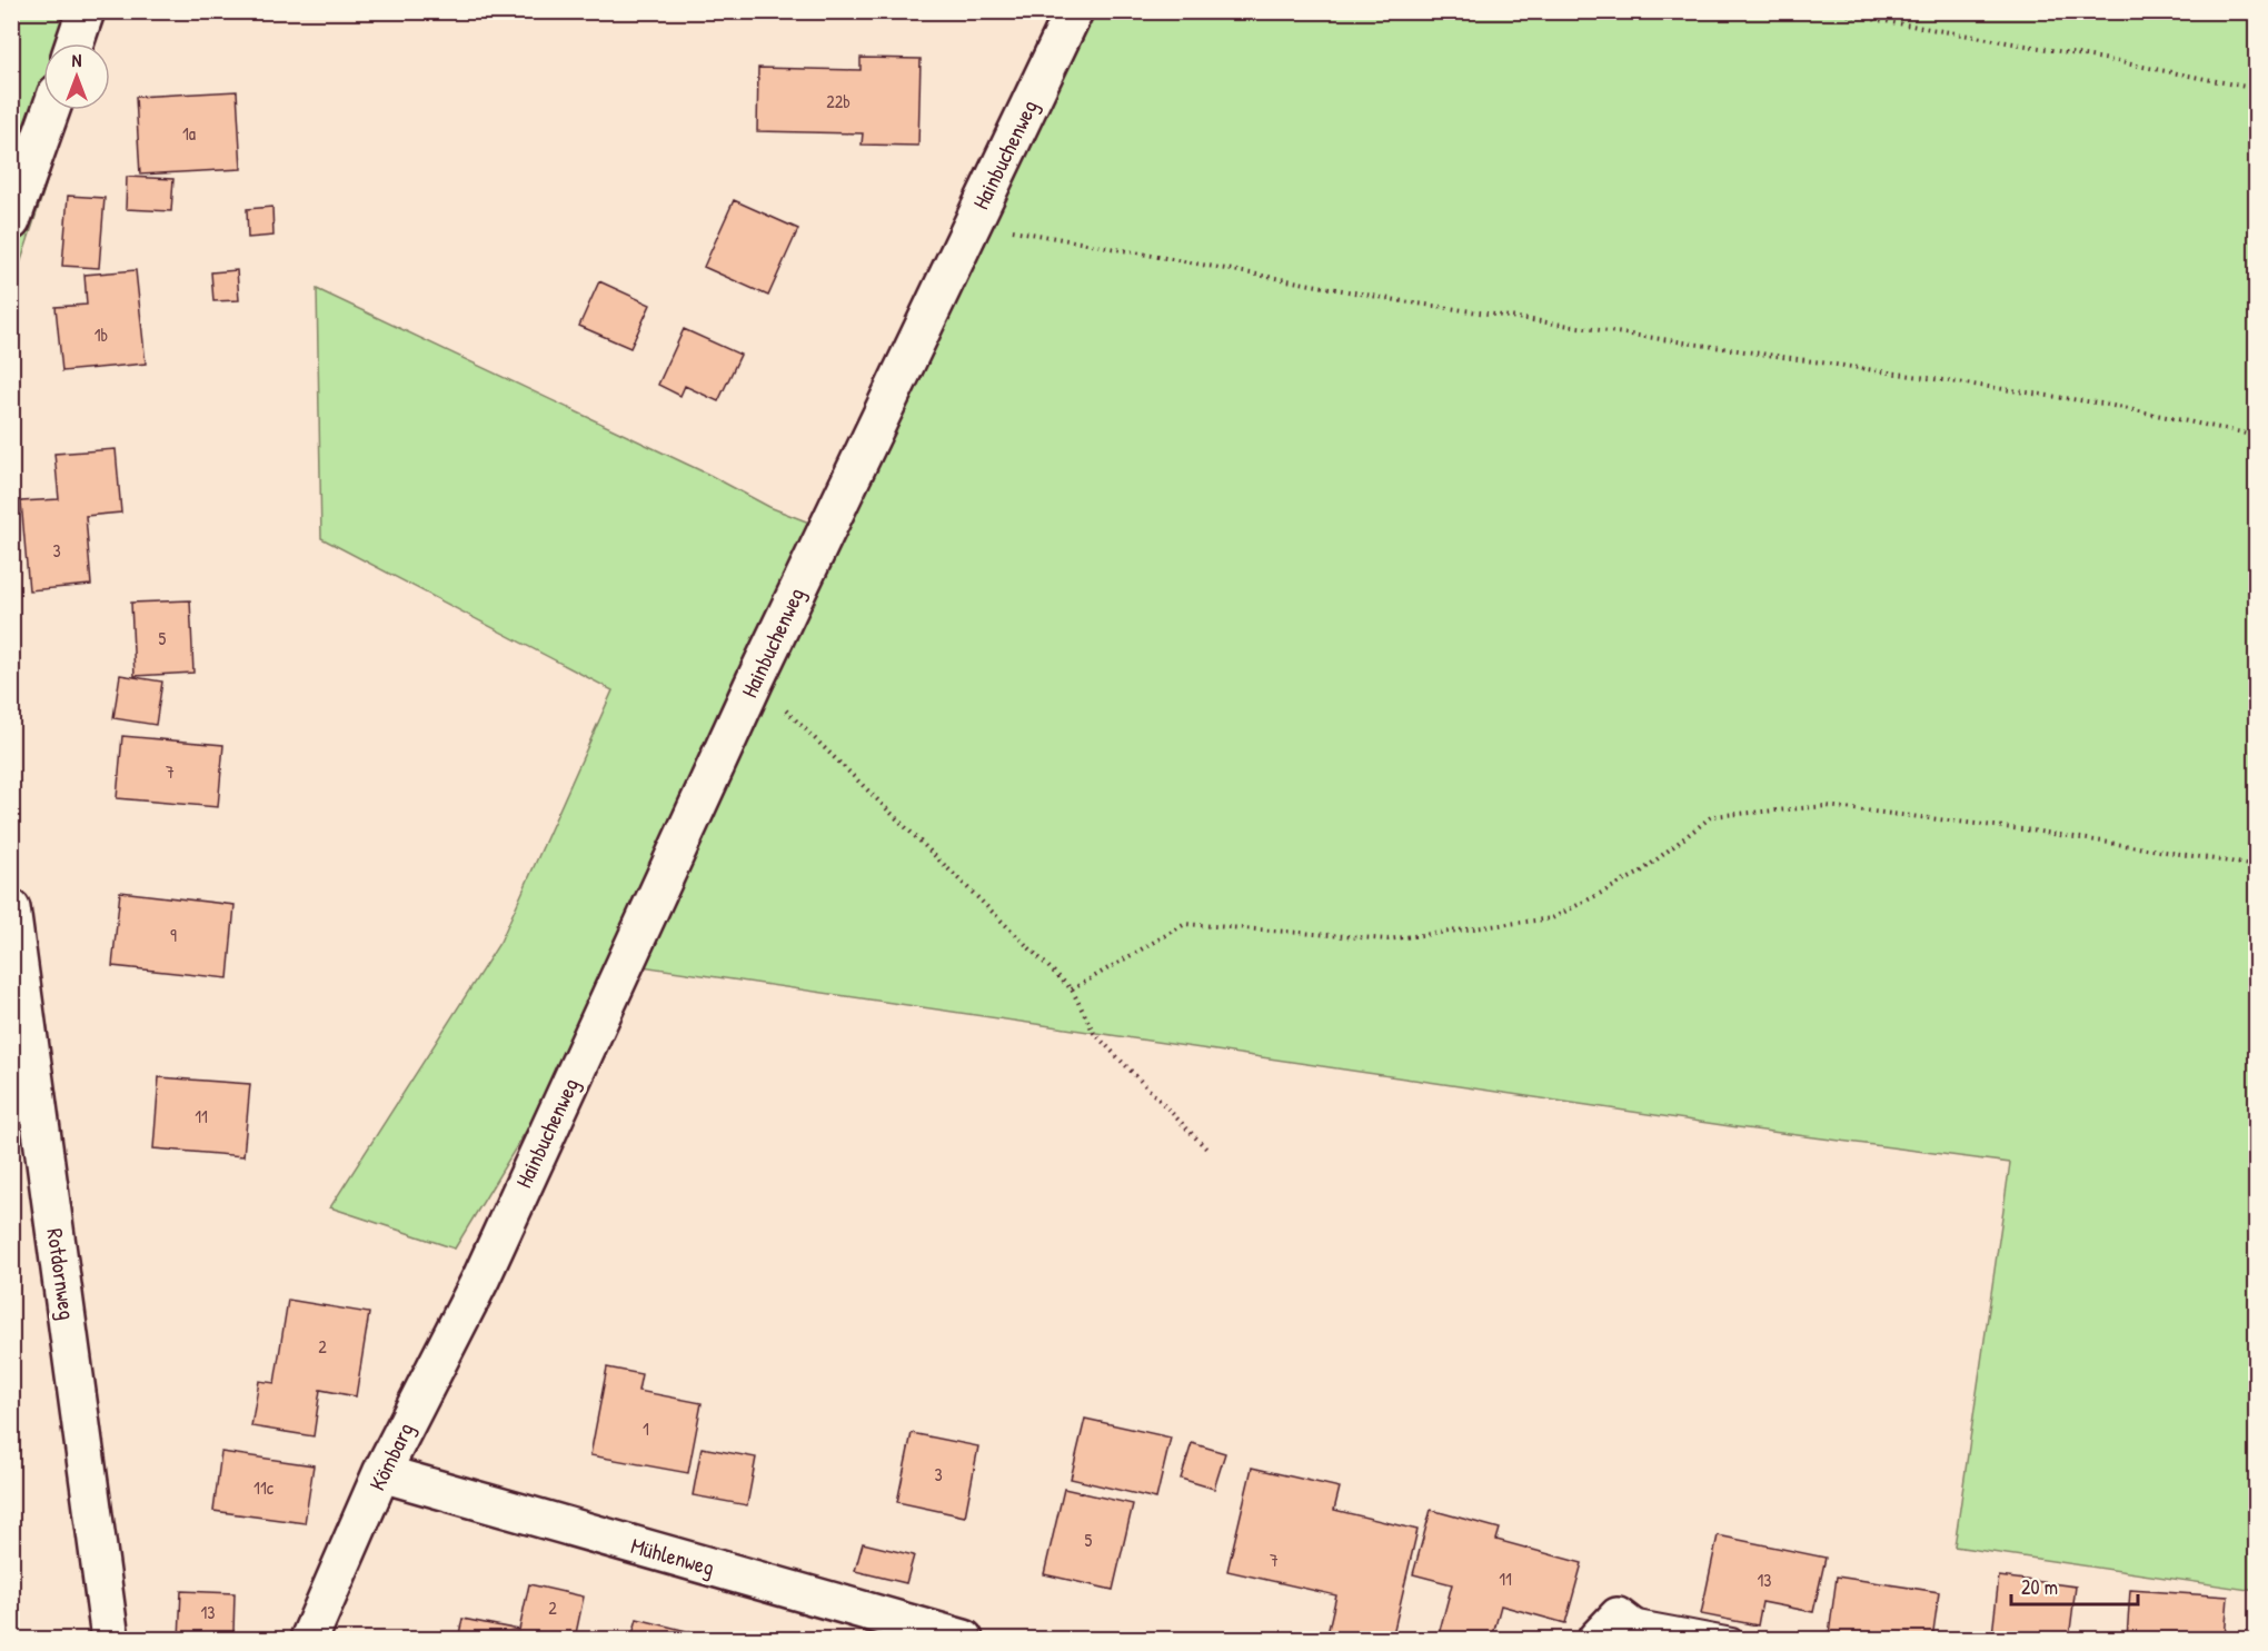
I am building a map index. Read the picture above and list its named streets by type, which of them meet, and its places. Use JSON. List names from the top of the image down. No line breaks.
{"streets":{"street":["Hainbuchenweg","Rotdornweg","Kömbarg","Mühlenweg"]},"crossings":[["Hainbuchenweg","Kömbarg"],["Kömbarg","Mühlenweg"]],"house_numbers":["22b","1a","1b","3","5","7","9","11","2","1","3","11c","5","7","11","13","2","13"],"scale_bar":"20 m","north":"top"}
